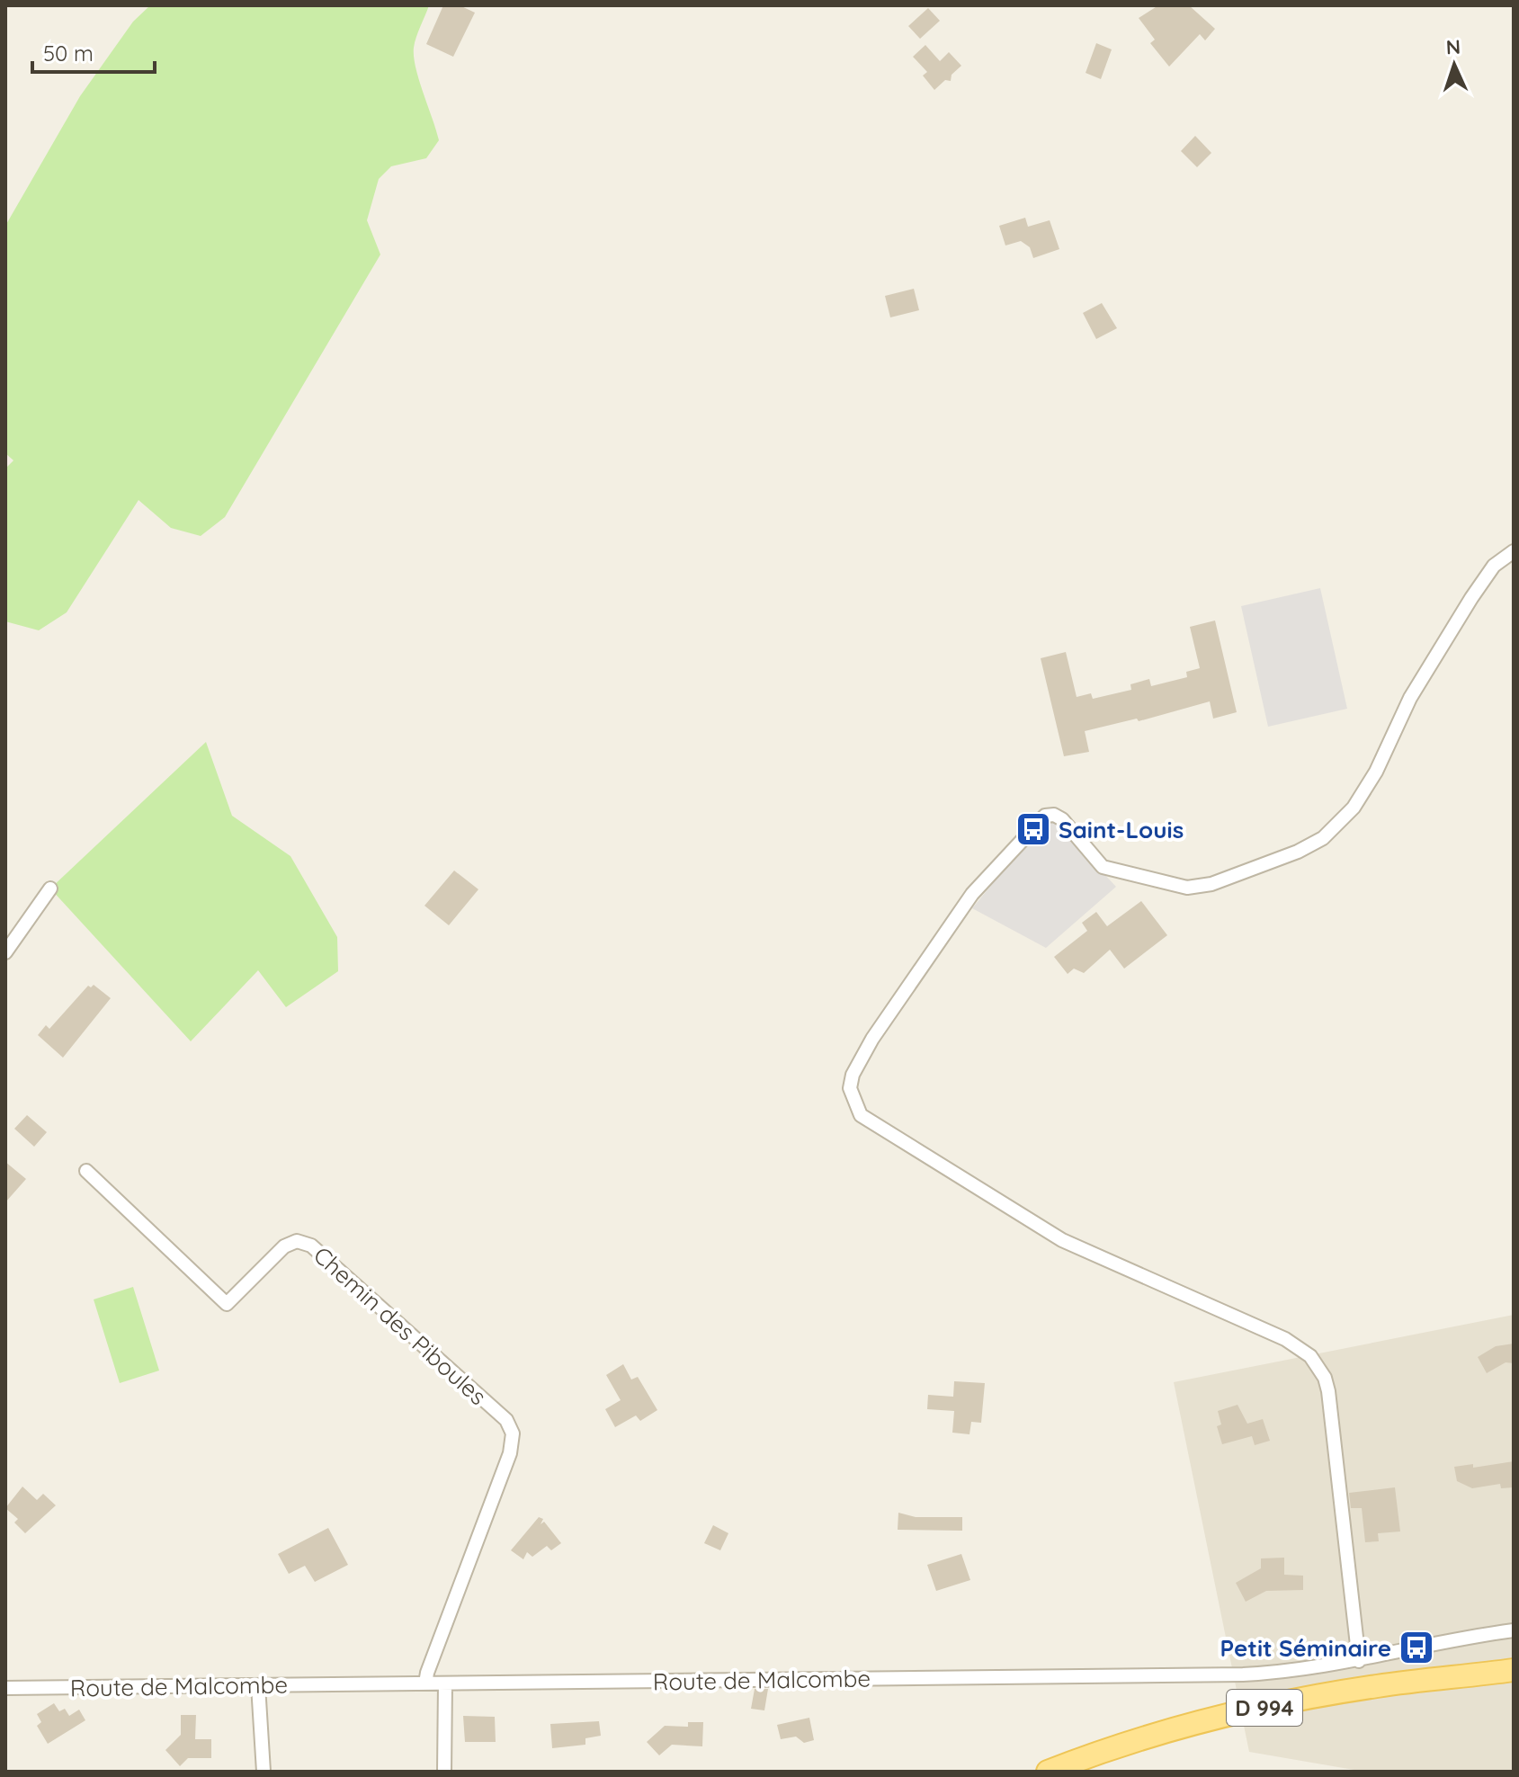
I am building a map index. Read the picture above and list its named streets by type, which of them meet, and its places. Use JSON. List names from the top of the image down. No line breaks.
{"streets":{"main road":["D 994"],"street":["Chemin des Piboules","Route de Malcombe"]},"crossings":[["Chemin des Piboules","Route de Malcombe"]],"places":{"bus stop":["Saint-Louis","Petit Séminaire"]},"scale_bar":"50 m","north":"top"}
